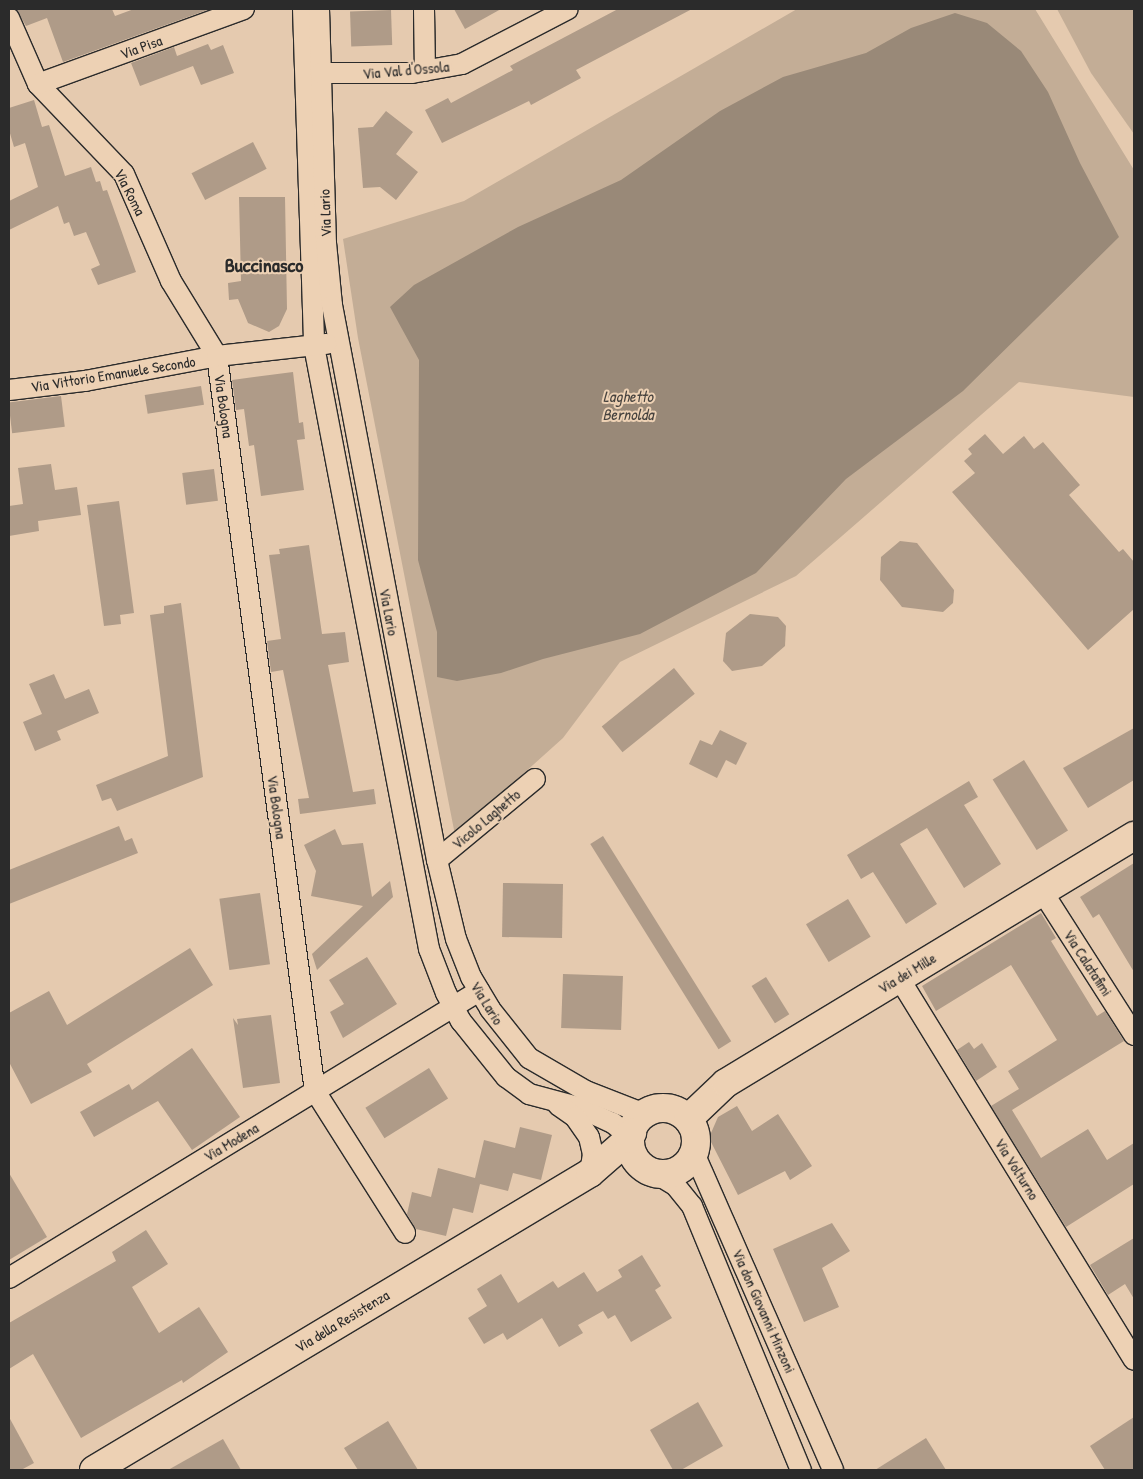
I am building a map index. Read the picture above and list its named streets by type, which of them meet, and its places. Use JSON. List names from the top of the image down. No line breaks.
{"streets":{"street":["Via Pisa","Via Val d'Ossola","Via Roma","Via Lario","Via Vittorio Emanuele Secondo","Via Bologna","Vicolo Laghetto","Via Calatafimi","Via dei Mille","Via Modena","Via Volturno","Via don Giovanni Minzoni","Via della Resistenza"]},"crossings":[["Via Pisa","Via Roma"],["Via Val d'Ossola","Via Lario"],["Via Roma","Via Vittorio Emanuele Secondo"],["Via Roma","Via Bologna"],["Via Lario","Via Vittorio Emanuele Secondo"],["Via Lario","Vicolo Laghetto"],["Via Lario","Via dei Mille"],["Via Lario","Via Modena"],["Via Lario","Via don Giovanni Minzoni"],["Via Lario","Via della Resistenza"],["Via Vittorio Emanuele Secondo","Via Bologna"],["Via Bologna","Via Modena"],["Via Calatafimi","Via dei Mille"],["Via dei Mille","Via Volturno"],["Via dei Mille","Via don Giovanni Minzoni"],["Via dei Mille","Via della Resistenza"],["Via don Giovanni Minzoni","Via della Resistenza"]],"districts":["Buccinasco"],"water":["Laghetto Bernolda"]}
